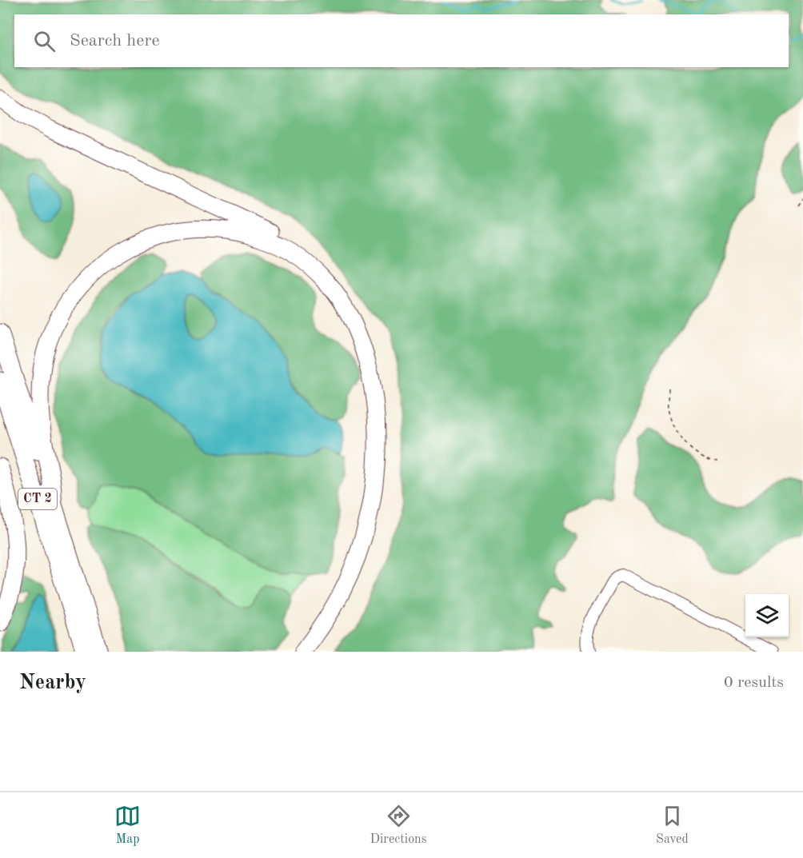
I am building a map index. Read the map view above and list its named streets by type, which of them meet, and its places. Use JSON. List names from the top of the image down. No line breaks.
{"streets":{"highway":["CT 2"]},"page":{"search":"Search here","heading":["Nearby","0 results"],"nav":["Map","Directions","Saved"]}}
